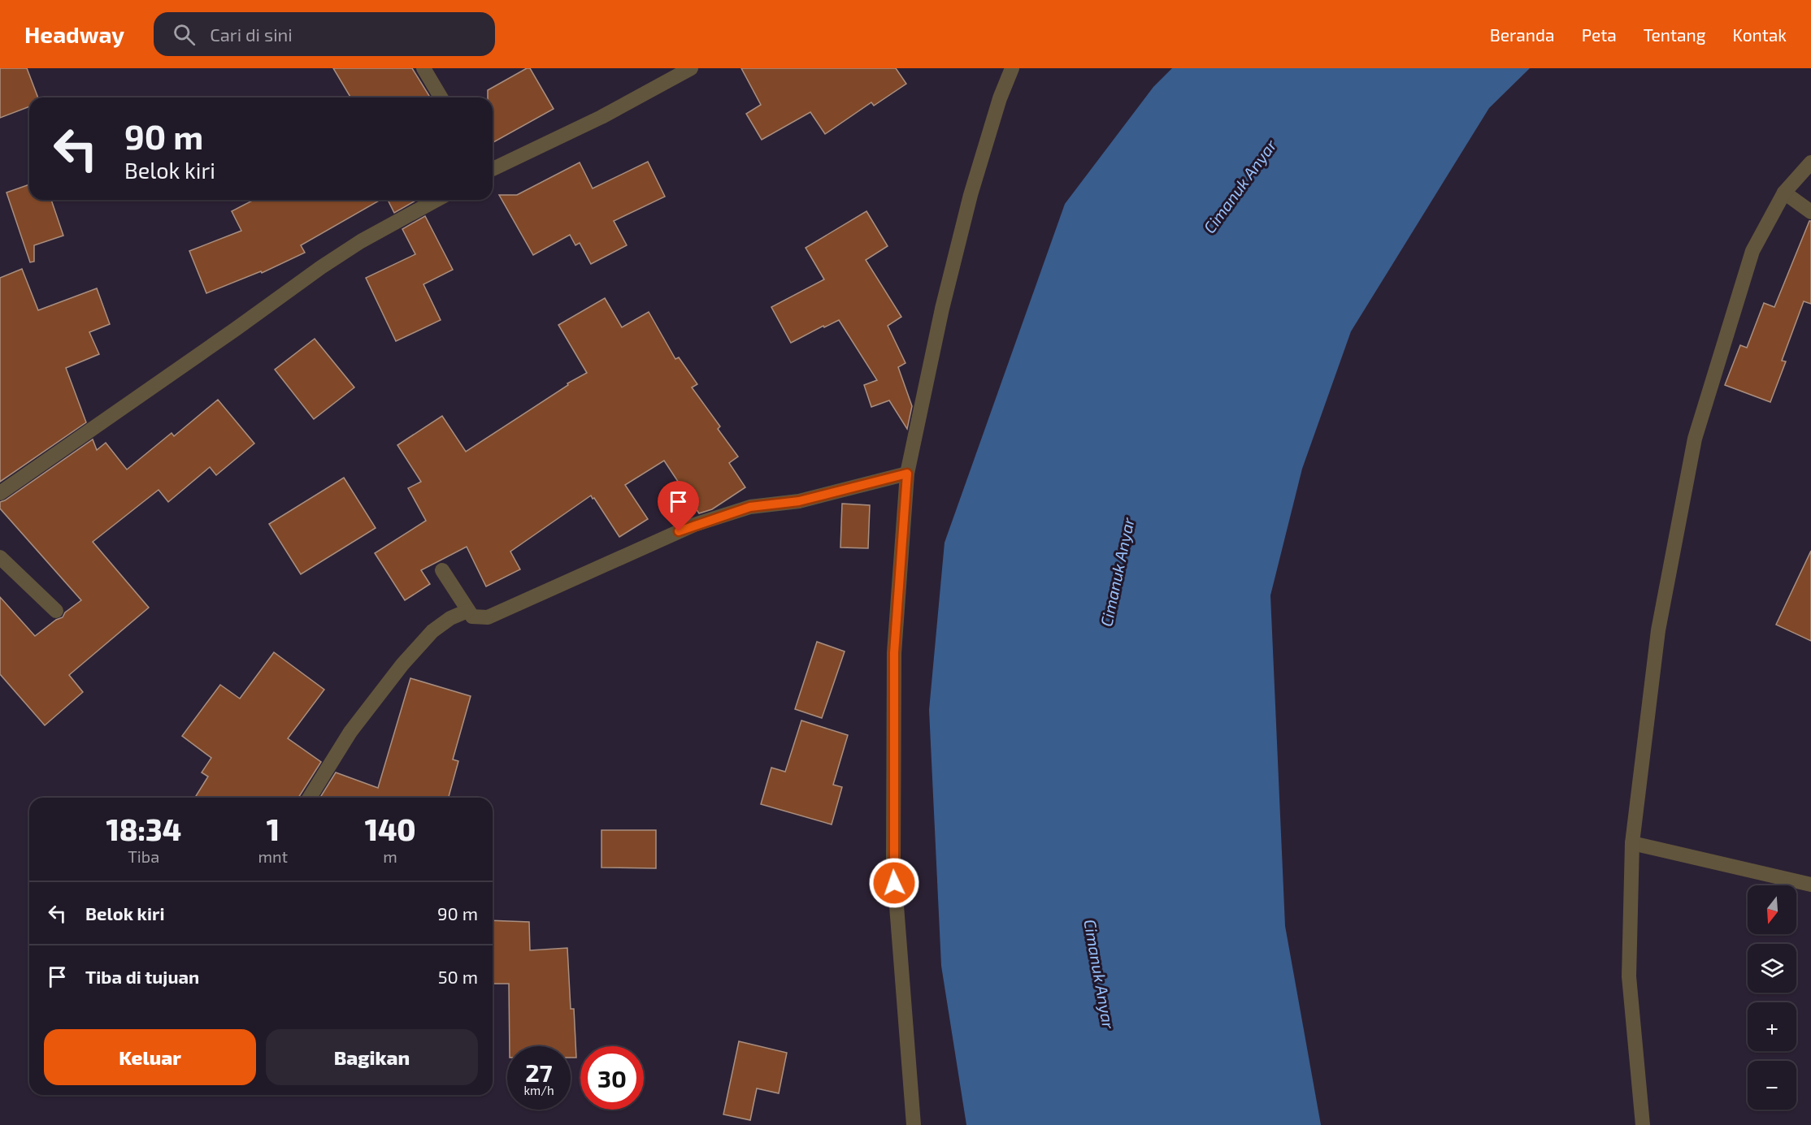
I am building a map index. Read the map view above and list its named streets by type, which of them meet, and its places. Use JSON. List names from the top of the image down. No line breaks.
{"water":["Cimanuk Anyar"],"north":"bottom","page":{"header":"Headway","search":"Cari di sini","nav":["Beranda","Peta","Tentang","Kontak"],"turn":["90 m","Belok kiri"],"eta":["18:34","Tiba","1","mnt","140","m"],"list":[{"name":"Belok kiri","value":"90 m"},{"name":"Tiba di tujuan","value":"50 m"}],"map_buttons":["+","−"],"buttons":["Keluar","Bagikan"],"speed":"27 km/h","limit":"30"}}
